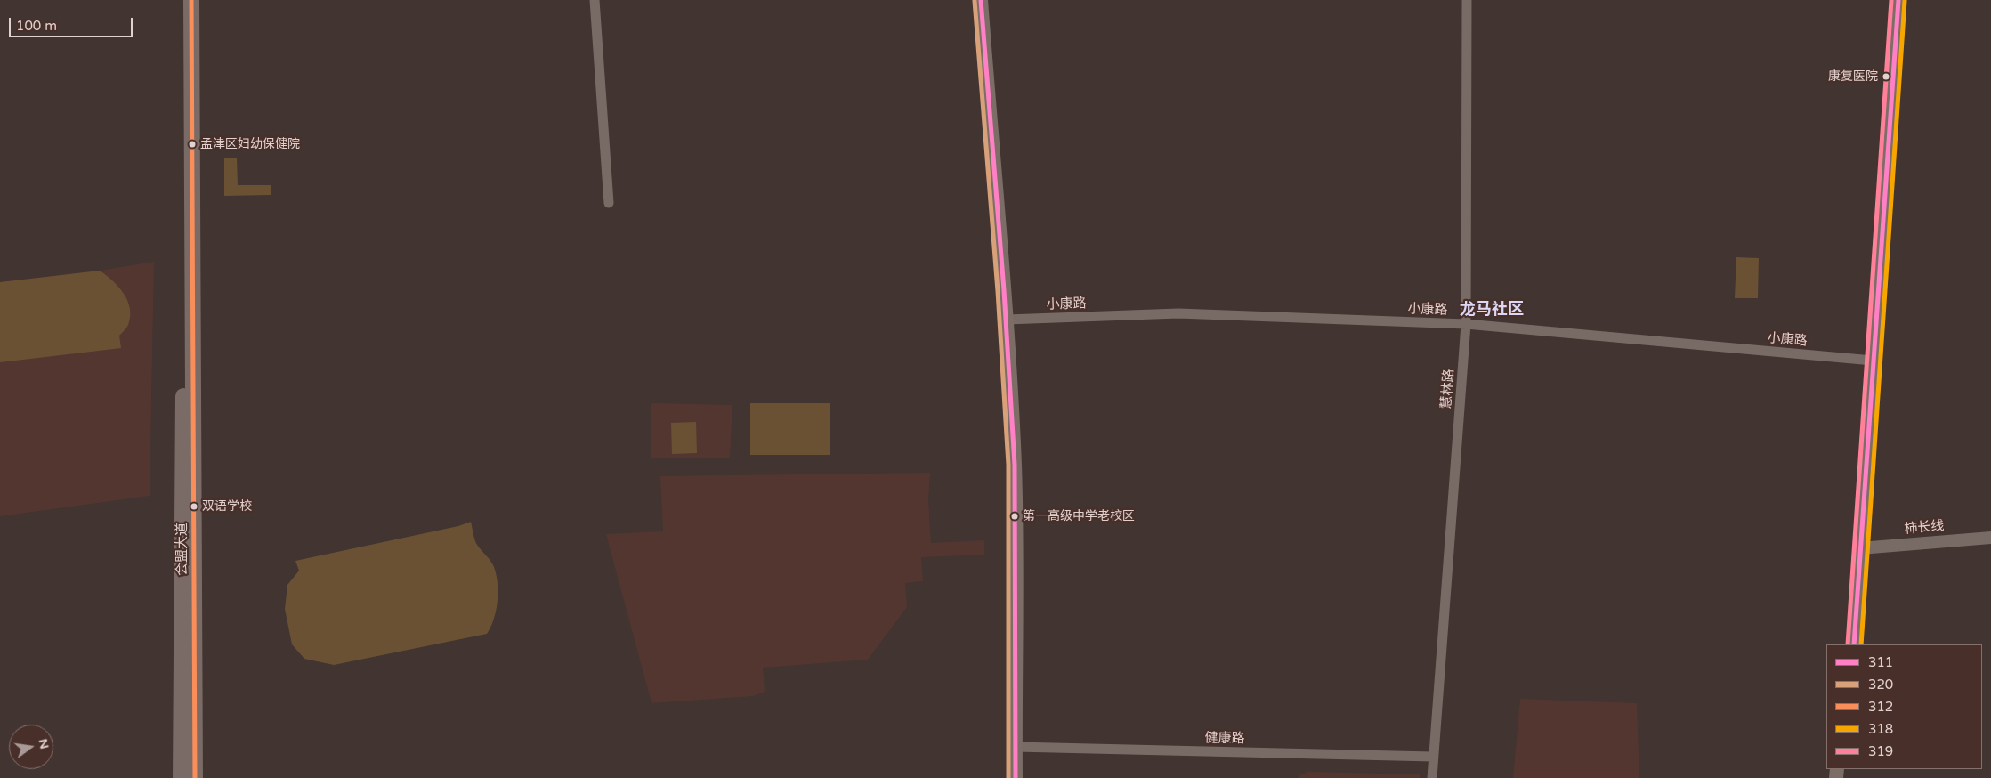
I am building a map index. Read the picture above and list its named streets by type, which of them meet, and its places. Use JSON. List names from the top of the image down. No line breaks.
{"streets":{"main road":["会盟大道"],"street":["小康路","慧林路","柿长线","健康路"]},"crossings":[["小康路","慧林路"],["慧林路","健康路"]],"districts":["龙马社区"],"places":["康复医院","孟津区妇幼保健院","双语学校","第一高级中学老校区"],"lines":["transit line 311","transit line 312","transit line 319","transit line 320","transit line 318"],"legend":["311","320","312","318","319"],"scale_bar":"100 m","north":"right"}
